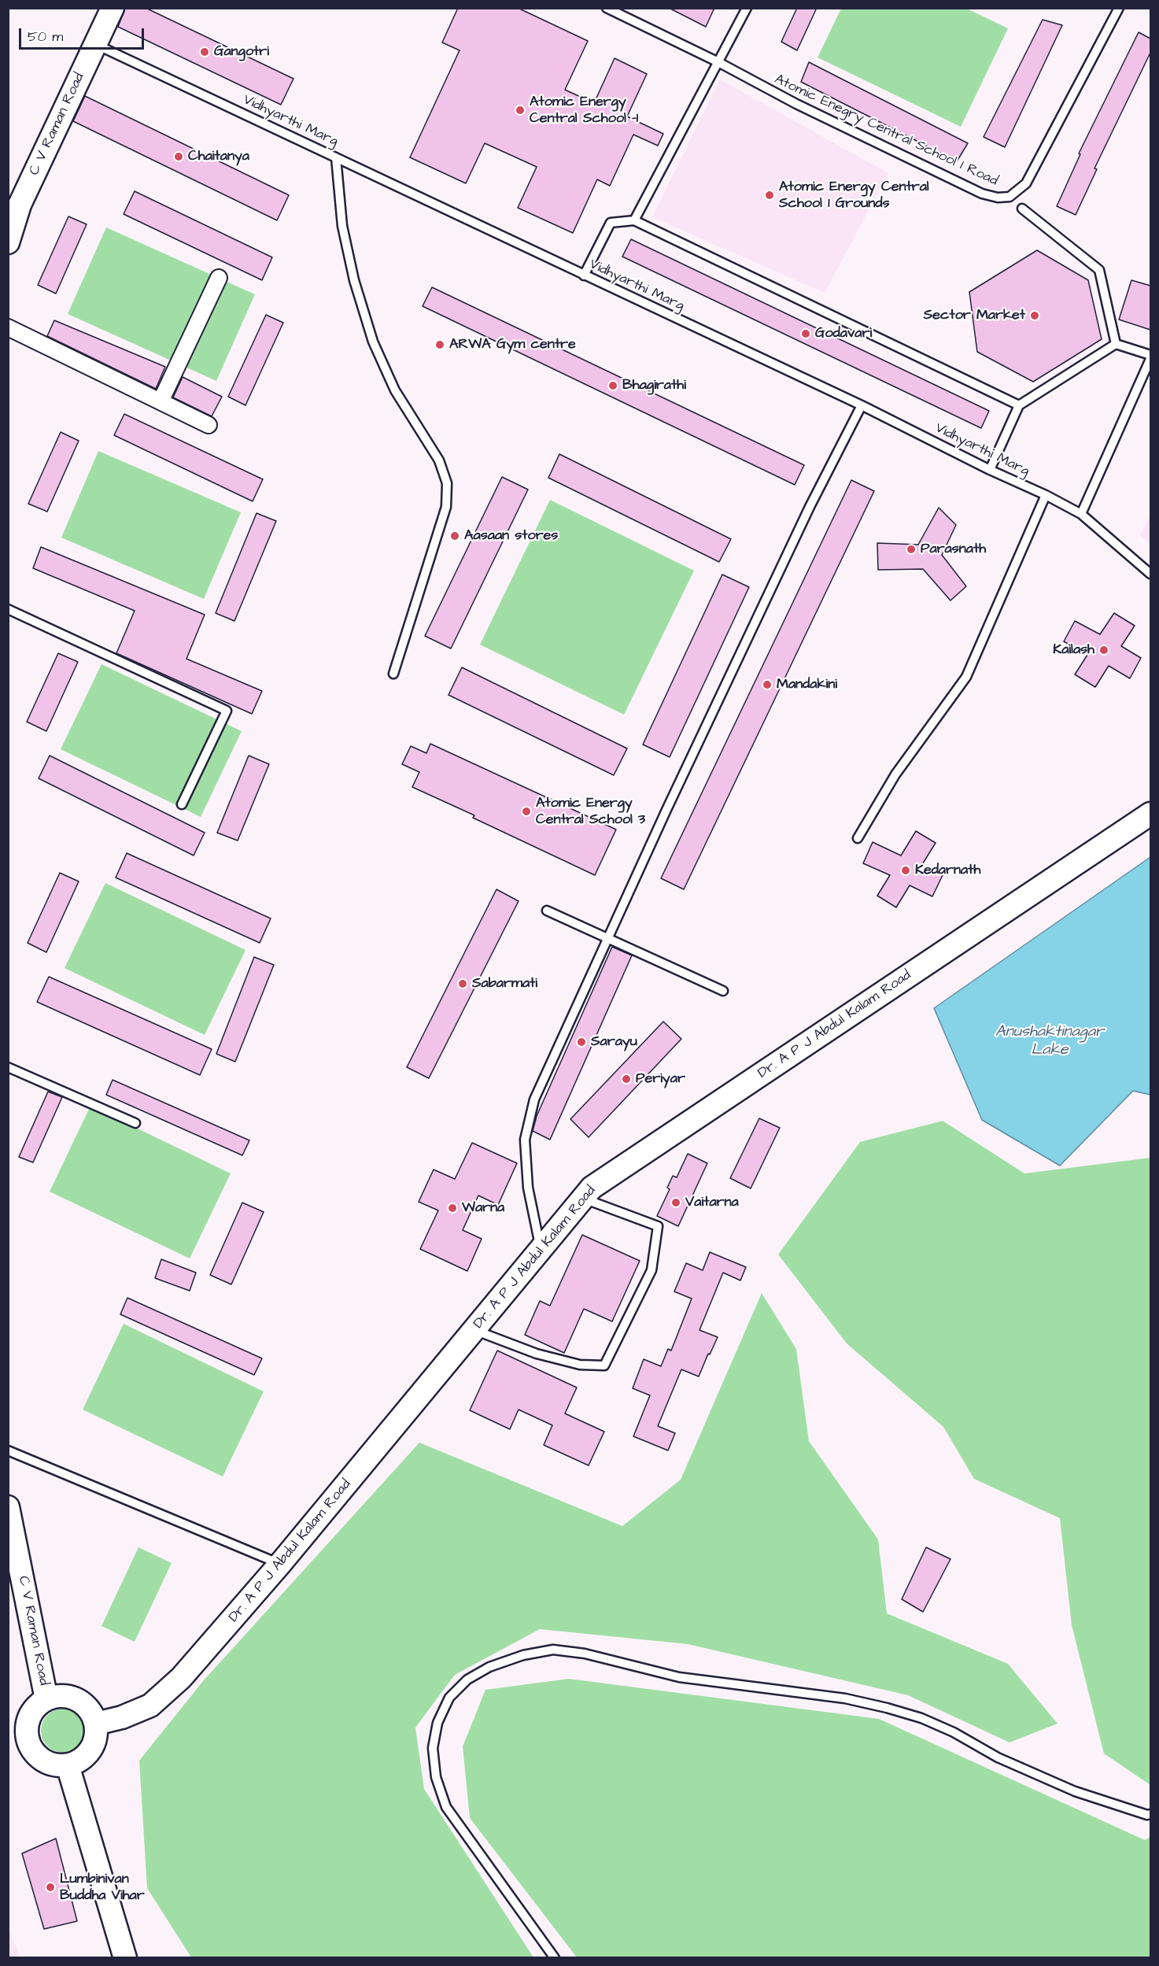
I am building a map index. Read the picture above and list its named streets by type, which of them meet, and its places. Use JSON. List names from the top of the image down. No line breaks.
{"streets":{"street":["C V Raman Road","Dr. A P J Abdul Kalam Road"],"lane":["Vidhyarthi Marg","Atomic Enegry Central School 1 Road"]},"crossings":[["Vidhyarthi Marg","C V Raman Road"],["C V Raman Road","Dr. A P J Abdul Kalam Road"]],"water":["Anushaktinagar Lake"],"places":["Gangotri","Atomic Energy Central School -1","Chaitanya","Atomic Energy Central School 1 Grounds","Sector Market","Godavari","ARWA Gym centre","Bhagirathi","Aasaan stores","Parasnath","Kailash","Mandakini","Atomic Energy Central School 3","Kedarnath","Sabarmati","Sarayu","Periyar","Vaitarna","Warna","Lumbinivan Buddha Vihar"],"scale_bar":"50 m"}
